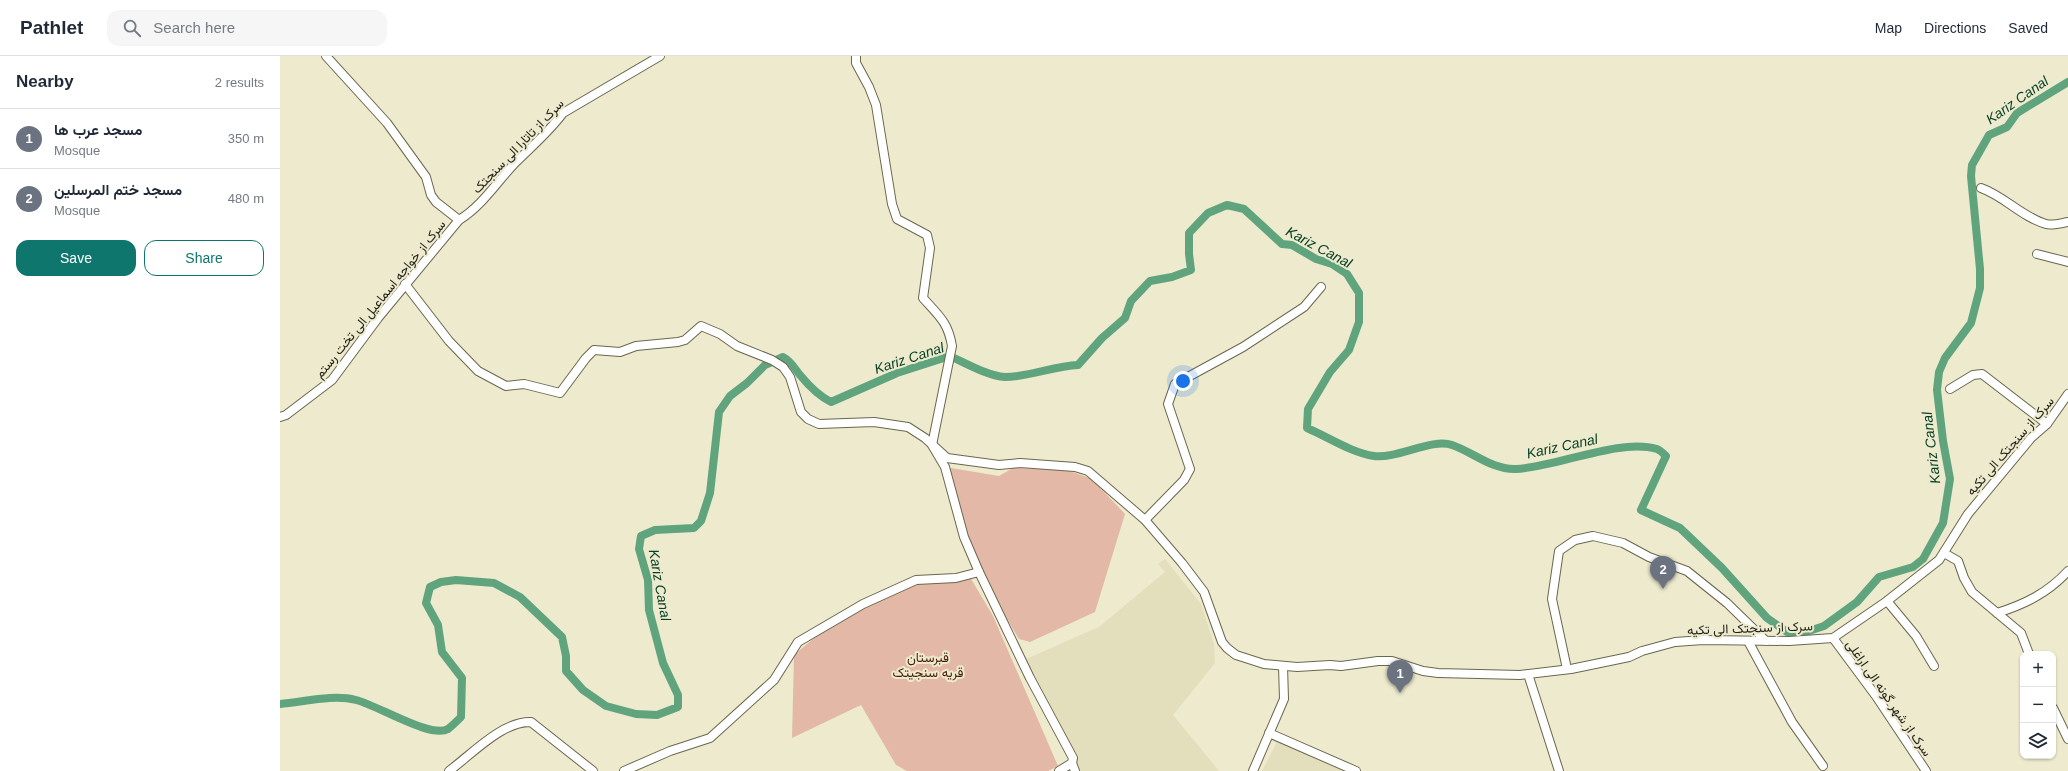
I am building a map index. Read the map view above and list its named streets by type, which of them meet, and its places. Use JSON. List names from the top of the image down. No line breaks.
{"streets":{"street":["سرک از تاتارا الی سنجتک","سرک از خواجه اسماعیل الی تخت رستم","سرک از سنجتک الی تکیه","سرک از شهر گونه الی اراغلی"]},"crossings":[["سرک از تاتارا الی سنجتک","سرک از خواجه اسماعیل الی تخت رستم"],["سرک از خواجه اسماعیل الی تخت رستم","سرک از سنجتک الی تکیه"],["سرک از سنجتک الی تکیه","سرک از شهر گونه الی اراغلی"]],"water":["Kariz Canal"],"parks":["قبرستان قریه سنجیتک"],"page":{"header":"Pathlet","search":"Search here","nav":["Map","Directions","Saved"],"heading":["Nearby","2 results"],"list":[{"mark":"1","name":"مسجد عرب ها","note":"Mosque","value":"350 m"},{"mark":"2","name":"مسجد ختم المرسلین","note":"Mosque","value":"480 m"}],"buttons":["Save","Share"],"pins":["2","1"],"map_buttons":["+","−"]}}
